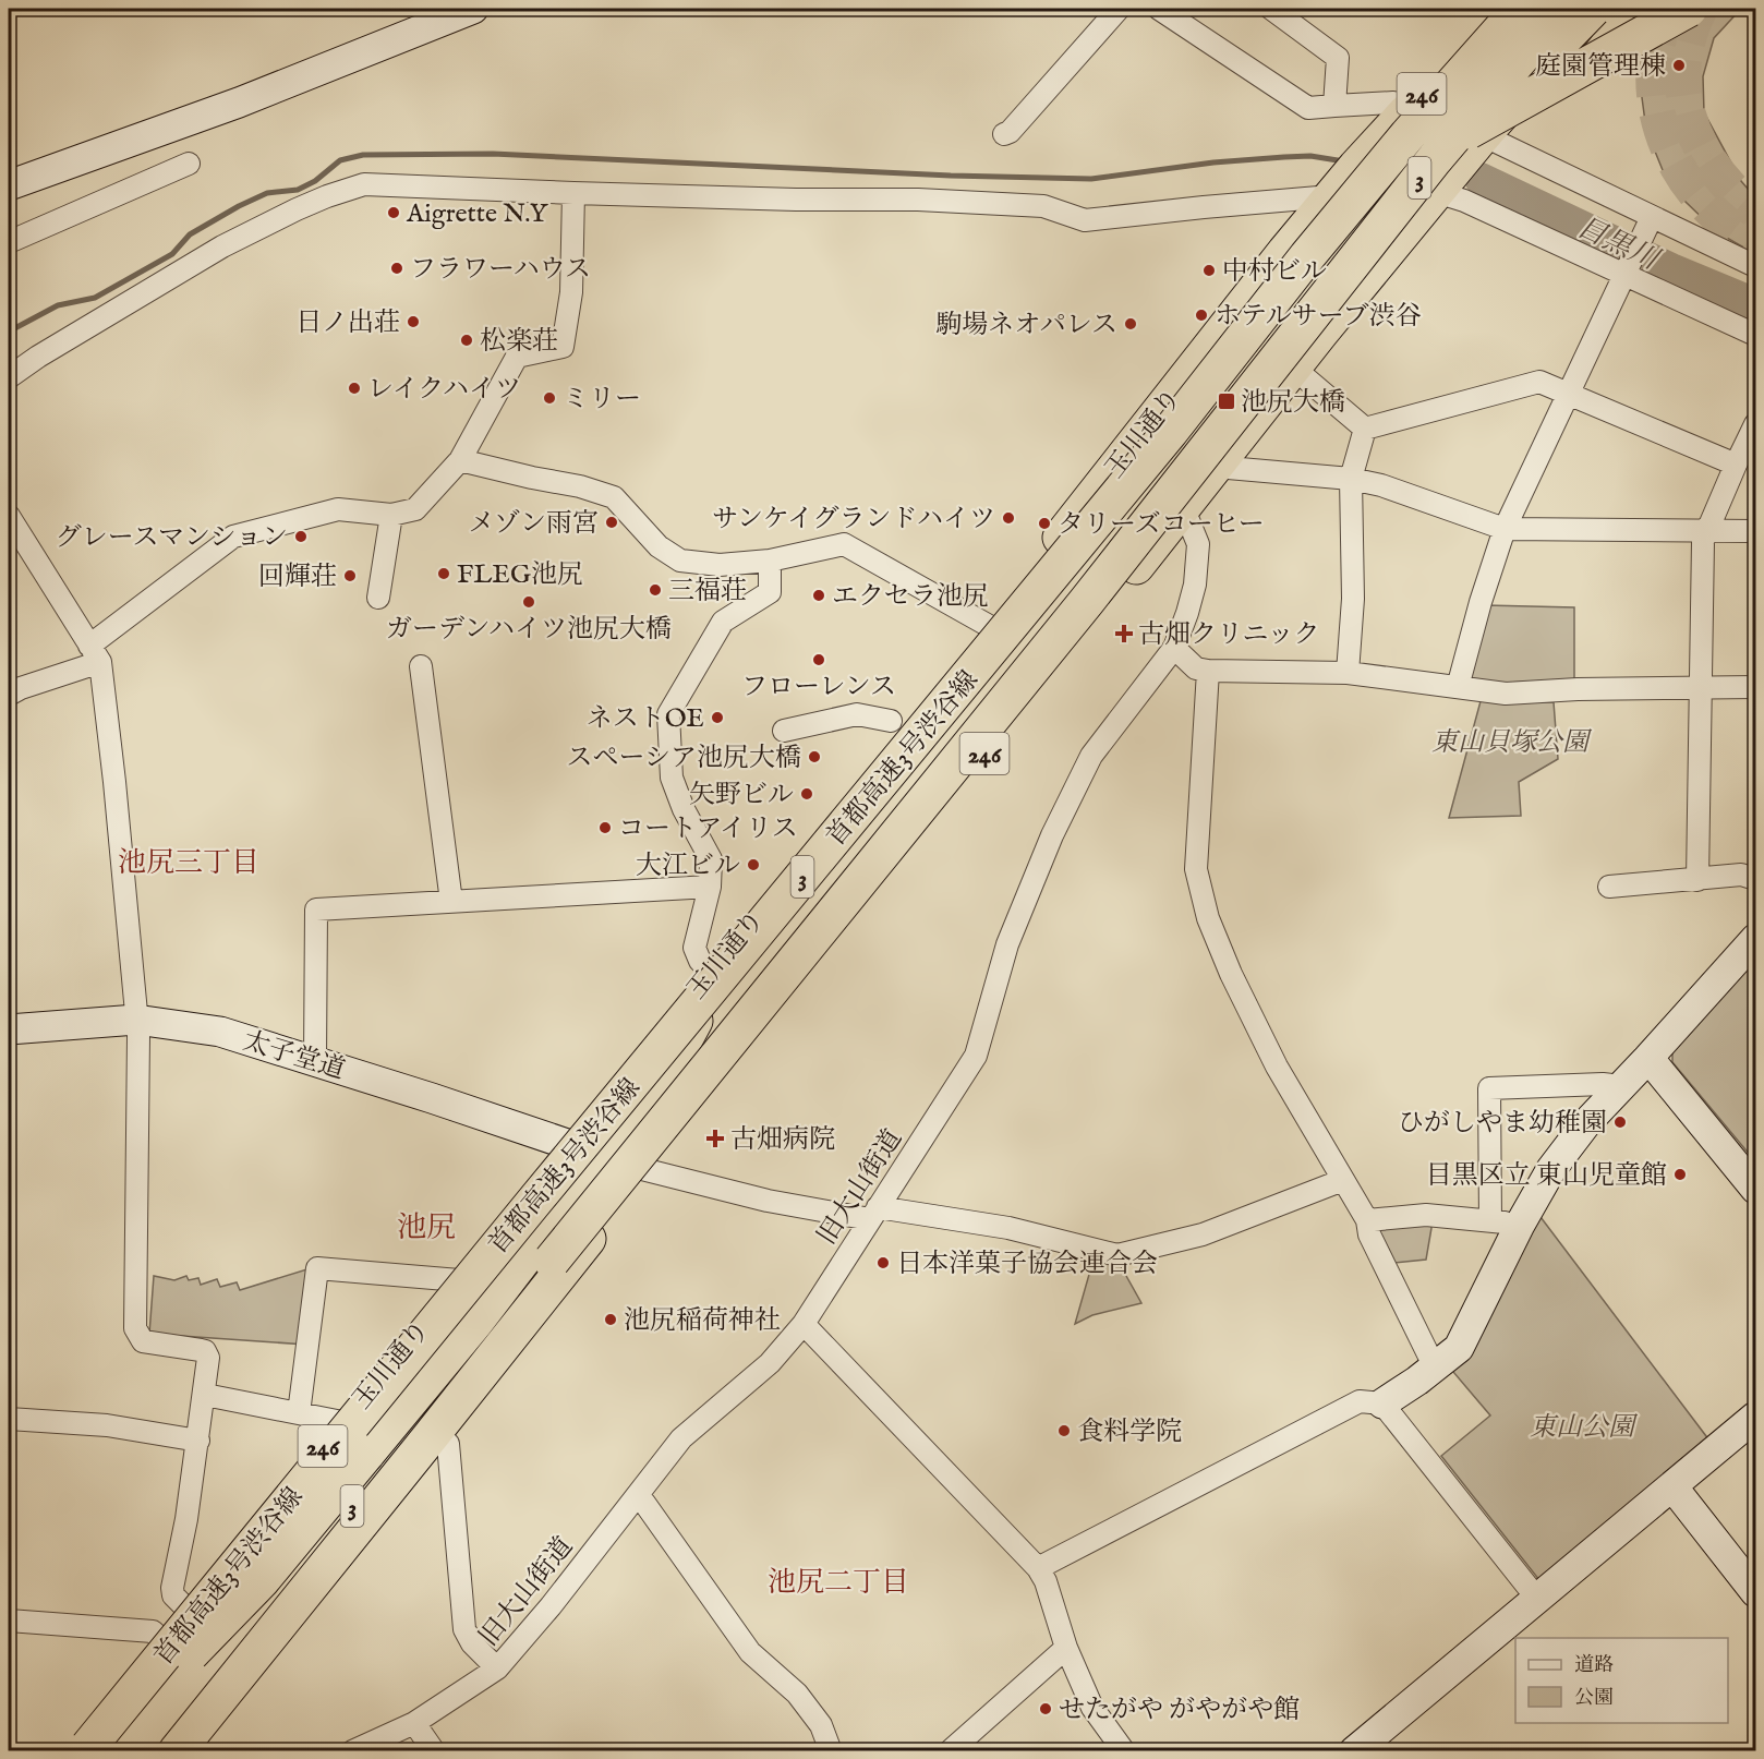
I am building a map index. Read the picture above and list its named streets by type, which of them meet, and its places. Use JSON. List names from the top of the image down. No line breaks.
{"streets":{"highway":["246","3","玉川通り","首都高速3号渋谷線"],"street":["太子堂道","旧大山街道"]},"crossings":[["246","首都高速3号渋谷線"],["246","旧大山街道"],["玉川通り","首都高速3号渋谷線"],["玉川通り","太子堂道"]],"districts":["池尻三丁目","池尻","池尻二丁目"],"water":["目黒川"],"parks":["東山貝塚公園","東山公園"],"places":{"other":["庭園管理棟","Aigrette N.Y","フラワーハウス","中村ビル","ホテルサーブ渋谷","日ノ出荘","駒場ネオパレス","松楽荘","レイクハイツ","ミリー","サンケイグランドハイツ","メゾン雨宮","タリーズコーヒー","グレースマンション","FLEG池尻","回輝荘","三福荘","エクセラ池尻","ガーデンハイツ池尻大橋","フローレンス","ネストOE","スペーシア池尻大橋","矢野ビル","コートアイリス","大江ビル","ひがしやま幼稚園","目黒区立 東山児童館","日本洋菓子協会連合会","池尻稲荷神社","食料学院","せたがや がやがや館"],"transit":["池尻大橋"],"health":["古畑クリニック","古畑病院"]},"legend":["道路","公園"]}
